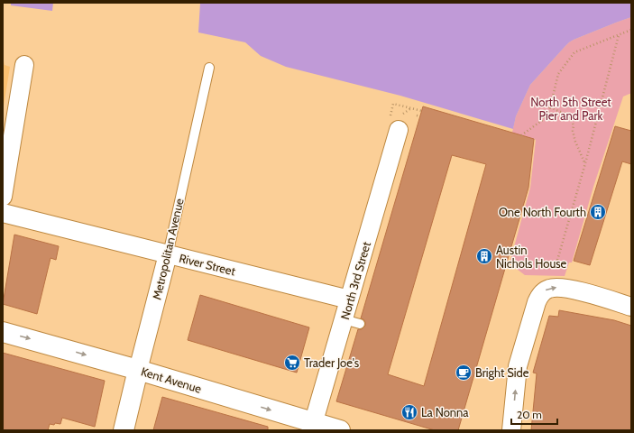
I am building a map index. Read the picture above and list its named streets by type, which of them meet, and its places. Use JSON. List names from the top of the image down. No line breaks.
{"streets":{"main road":["Metropolitan Avenue","Kent Avenue"],"street":["River Street","North 3rd Street"]},"crossings":[["Metropolitan Avenue","River Street"],["Metropolitan Avenue","Kent Avenue"],["River Street","North 3rd Street"],["North 3rd Street","Kent Avenue"]],"one_way":["Kent Avenue"],"parks":["North 5th Street Pier and Park"],"places":{"building":["One North Fourth","Austin Nichols House"],"supermarket":["Trader Joe's"],"cafe":["Bright Side"],"restaurant":["La Nonna"]},"scale_bar":"20 m"}
